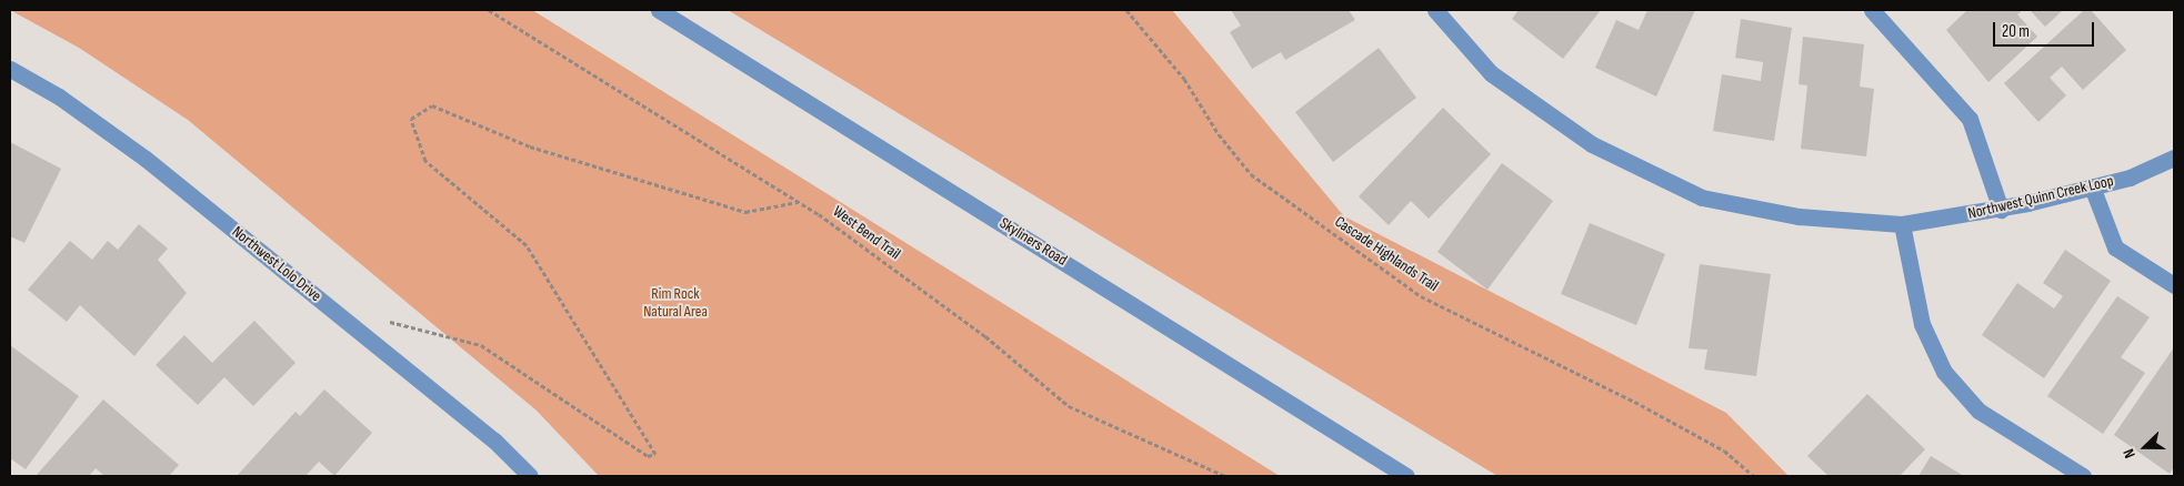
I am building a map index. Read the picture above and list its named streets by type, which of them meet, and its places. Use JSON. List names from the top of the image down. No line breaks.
{"streets":{"street":["Northwest Quinn Creek Loop","Skyliners Road","Northwest Lolo Drive"],"path":["West Bend Trail","Cascade Highlands Trail"]},"parks":["Rim Rock Natural Area"],"scale_bar":"20 m","north":"left"}
